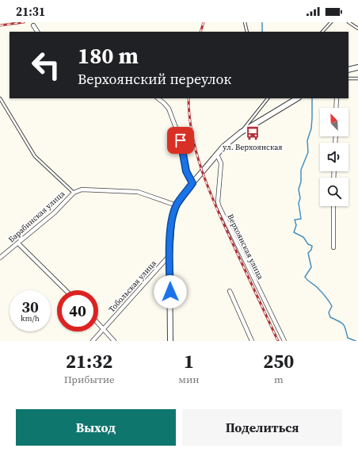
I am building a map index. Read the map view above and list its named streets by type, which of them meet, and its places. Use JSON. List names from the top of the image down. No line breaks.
{"streets":{"street":["Барабинская улица","Верхоянская улица","Тобольская улица"]},"places":{"bus stop":["ул. Верхоянская"]},"north":"top left","page":{"status":"21:31","turn":["180 m","Верхоянский переулок"],"speed":"30 km/h","limit":"40","eta":["21:32","Прибытие","1","мин","250","m"],"buttons":["Выход","Поделиться"]}}
